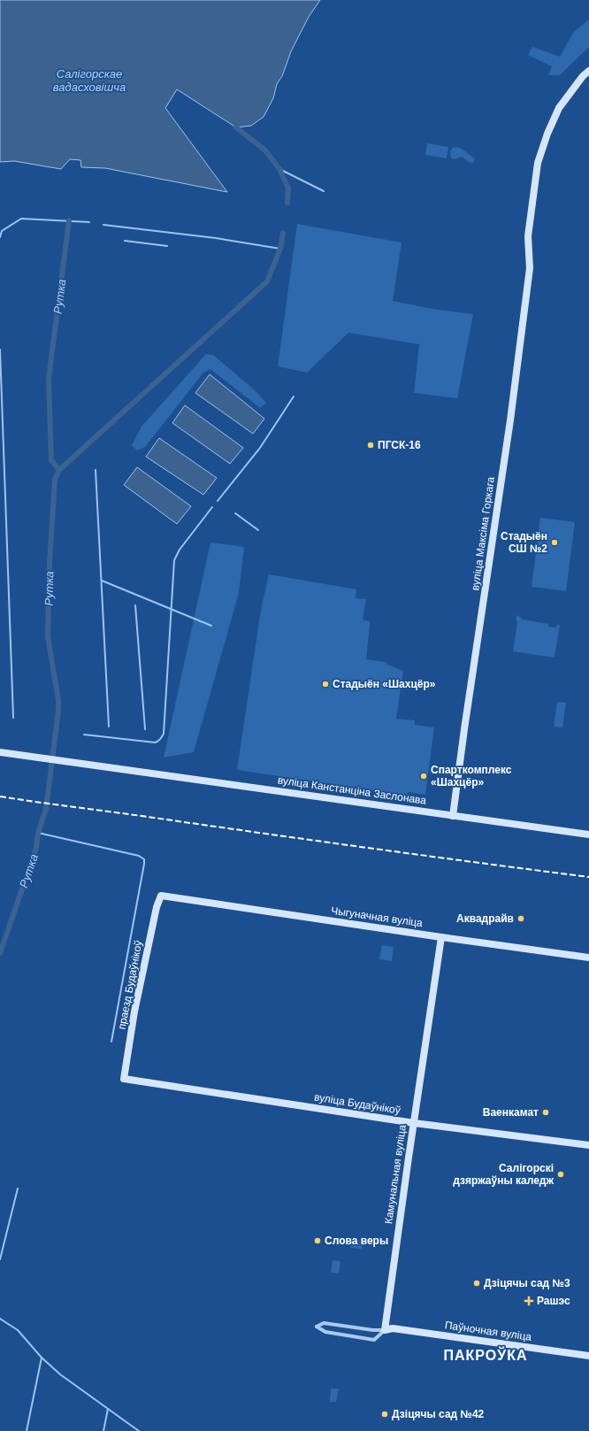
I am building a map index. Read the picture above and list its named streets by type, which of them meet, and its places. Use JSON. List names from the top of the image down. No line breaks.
{"streets":{"street":["вуліца Максіма Горкага","вуліца Канстанціна Заслонава","Чыгуначная вуліца","праезд Будаўнікоў","вуліца Будаўнікоў","Камунальная вуліца","Паўночная вуліца"]},"crossings":[["вуліца Максіма Горкага","вуліца Канстанціна Заслонава"],["Чыгуначная вуліца","праезд Будаўнікоў"],["Чыгуначная вуліца","Камунальная вуліца"],["праезд Будаўнікоў","вуліца Будаўнікоў"],["вуліца Будаўнікоў","Камунальная вуліца"],["Камунальная вуліца","Паўночная вуліца"]],"districts":["ПАКРОЎКА"],"water":["Салігорскае вадасховішча","Рутка"],"places":{"other":["ПГСК-16","Стадыён СШ №2","Стадыён «Шахцёр»","Спарткомплекс «Шахцёр»","Аквадрайв","Ваенкамат","Салігорскі дзяржаўны каледж","Слова веры","Дзіцячы сад №3","Дзіцячы сад №42"],"health":["Рашэс"]}}
